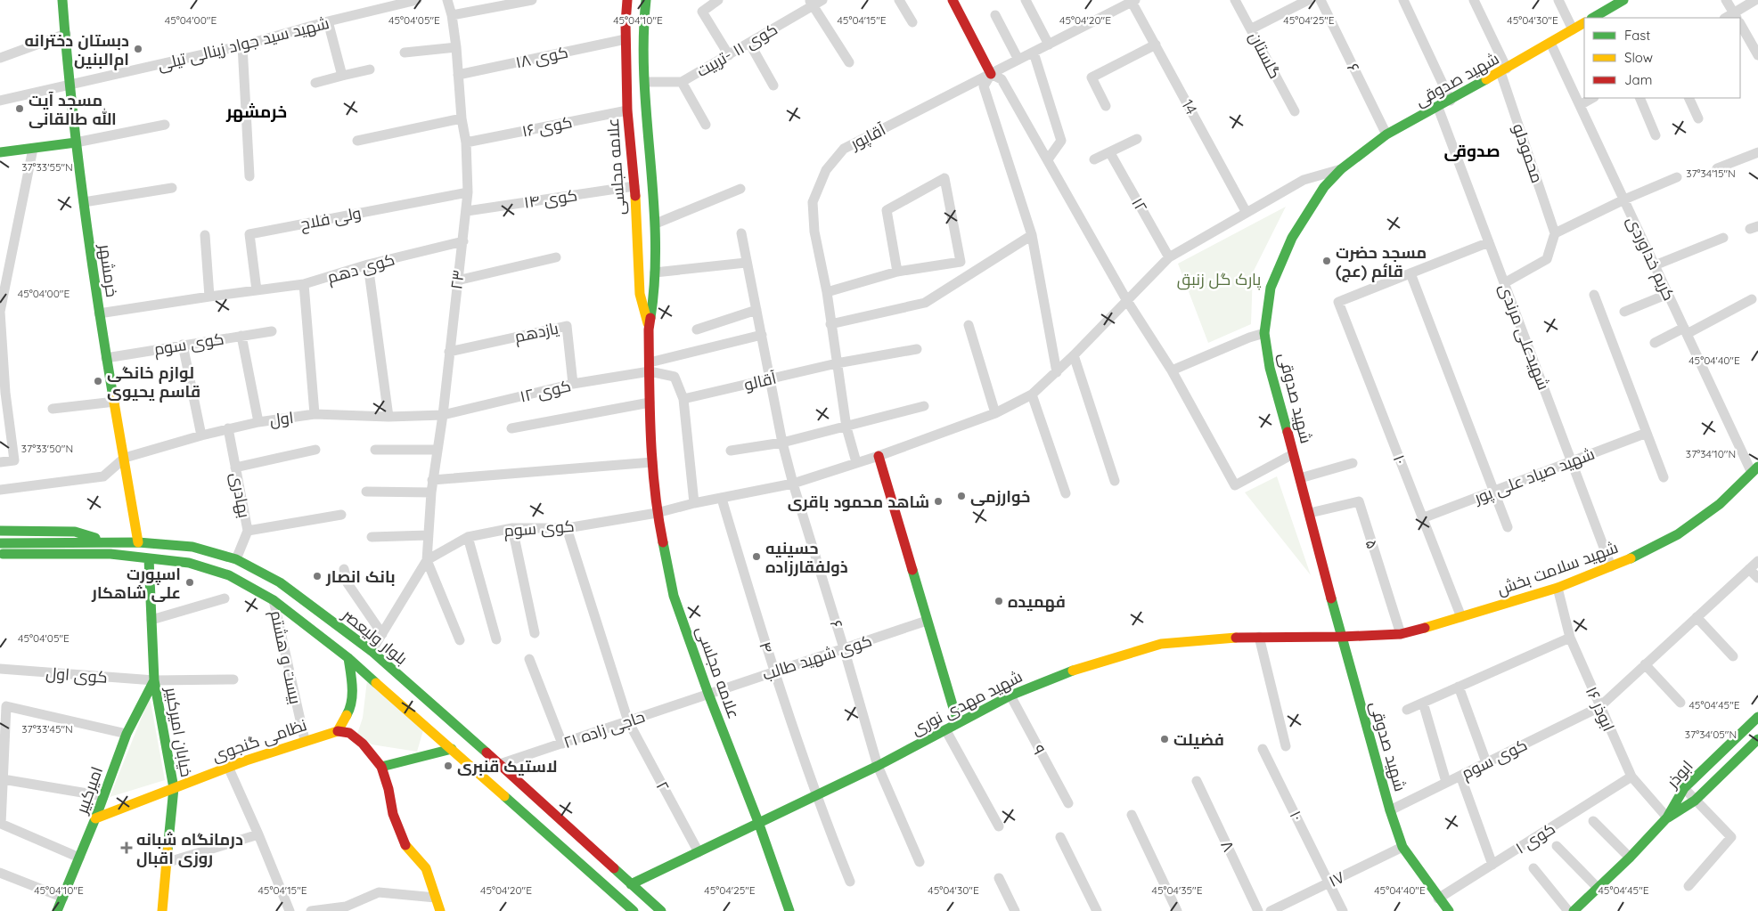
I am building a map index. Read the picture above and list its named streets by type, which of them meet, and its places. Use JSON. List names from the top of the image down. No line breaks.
{"streets":{"main road":["شهید صدوقی","علامه مجلسی","خرمشهر","شهید سلامت بخش","بلوار ولیعصر","شهید مهدی نوری","خیابان امیرکبیر","نظامی گنجوی","ابوذر","امیرکبیر"],"street":["شهید سید جواد زینالی تیلی","کوی ۱۱ -تربیت","گلستان","کوی ۱۸","۶","14","کوی ۱۶","آقاپور","محمودلو","کوی ۱۴","۱۲","ولی فلاح","کریم خداوردی","کوی دهم","۲۳","یازدهم","شهیدعلی مرندی","کوی سوم","آقالو","کوی ۱۲","اول","۱۰","شهید صیاد علی پور","بهادری","۵","۴","بیست و هشتم","کوی شهید طالب","کوی اول","۱۶ ابوذر","۲۱ حاجی زاده","۹","۲","کوی ۱","۸","۱۷"]},"crossings":[["شهید سید جواد زینالی تیلی","خرمشهر"],["کوی ۱۱ -تربیت","علامه مجلسی"],["کوی ۱۸","علامه مجلسی"],["کوی ۱۸","۲۳"],["۶","شهید صدوقی"],["۶","کوی سوم"],["۶","آقالو"],["۶","کوی ۱۲"],["۶","کوی شهید طالب"],["۶","شهید مهدی نوری"],["شهید صدوقی","محمودلو"],["شهید صدوقی","کریم خداوردی"],["شهید صدوقی","شهیدعلی مرندی"],["شهید صدوقی","کوی سوم"],["شهید صدوقی","۵"],["شهید صدوقی","شهید سلامت بخش"],["شهید صدوقی","شهید مهدی نوری"],["شهید صدوقی","کوی ۱"],["شهید صدوقی","۱۷"],["14","آقاپور"],["14","کوی سوم"],["کوی ۱۶","علامه مجلسی"],["کوی ۱۶","۲۳"],["آقاپور","کوی سوم"],["آقاپور","آقالو"],["علامه مجلسی","کوی ۱۴"],["علامه مجلسی","کوی سوم"],["علامه مجلسی","کوی ۱۲"],["علامه مجلسی","کوی شهید طالب"],["علامه مجلسی","شهید مهدی نوری"],["علامه مجلسی","۲۱ حاجی زاده"],["کوی ۱۴","۲۳"],["۱۲","کوی سوم"],["ولی فلاح","کوی دهم"],["ولی فلاح","۲۳"],["کریم خداوردی","شهید سلامت بخش"],["کوی دهم","خرمشهر"],["کوی دهم","۲۳"],["خرمشهر","کوی سوم"],["خرمشهر","اول"],["خرمشهر","بلوار ولیعصر"],["۲۳","یازدهم"],["۲۳","کوی سوم"],["۲۳","کوی ۱۲"],["۲۳","اول"],["یازدهم","کوی ۱۲"],["شهیدعلی مرندی","شهید صیاد علی پور"],["شهیدعلی مرندی","شهید سلامت بخش"],["کوی سوم","۴"],["کوی سوم","۱۶ ابوذر"],["کوی سوم","۲"],["کوی ۱۲","اول"],["اول","بهادری"],["۱۰","شهید صیاد علی پور"],["۱۰","شهید سلامت بخش"],["۱۰","۱۷"],["بهادری","بلوار ولیعصر"],["۵","شهید سلامت بخش"],["شهید سلامت بخش","شهید مهدی نوری"],["شهید سلامت بخش","۱۶ ابوذر"],["بلوار ولیعصر","شهید مهدی نوری"],["بلوار ولیعصر","۲۱ حاجی زاده"],["۴","کوی شهید طالب"],["۴","شهید مهدی نوری"],["بیست و هشتم","نظامی گنجوی"],["کوی شهید طالب","۲۱ حاجی زاده"],["کوی اول","خیابان امیرکبیر"],["کوی اول","امیرکبیر"],["شهید مهدی نوری","۹"],["شهید مهدی نوری","۲"],["۱۶ ابوذر","ابوذر"],["۱۶ ابوذر","کوی ۱"],["۲۱ حاجی زاده","۲"],["خیابان امیرکبیر","نظامی گنجوی"],["خیابان امیرکبیر","امیرکبیر"],["نظامی گنجوی","امیرکبیر"]],"districts":["خرمشهر","صدوقی"],"parks":["پارک گل زنبق"],"places":{"other":["دبستان دخترانه ام‌البنین","مسجد آیت الله طالقانی","مسجد حضرت قائم (عج)","لوازم خانگی قاسم یحیوی","خوارزمی","شاهد محمود باقری","حسینیه ذولفقارزاده","بانک انصار","اسپورت علی شاهکار","فهمیده","فضیلت","لاستیک قنبری"],"health":["درمانگاه شبانه روزی اقبال"]},"legend":["Fast","Slow","Jam"],"coordinates":["45°04'00\"E","45°04'05\"E","45°04'10\"E","45°04'15\"E","45°04'20\"E","45°04'25\"E","45°04'30\"E","37°33'55\"N","37°34'15\"N","45°04'40\"E","37°33'50\"N","37°34'10\"N","45°04'45\"E","37°33'45\"N","37°34'05\"N","45°04'35\"E"]}
